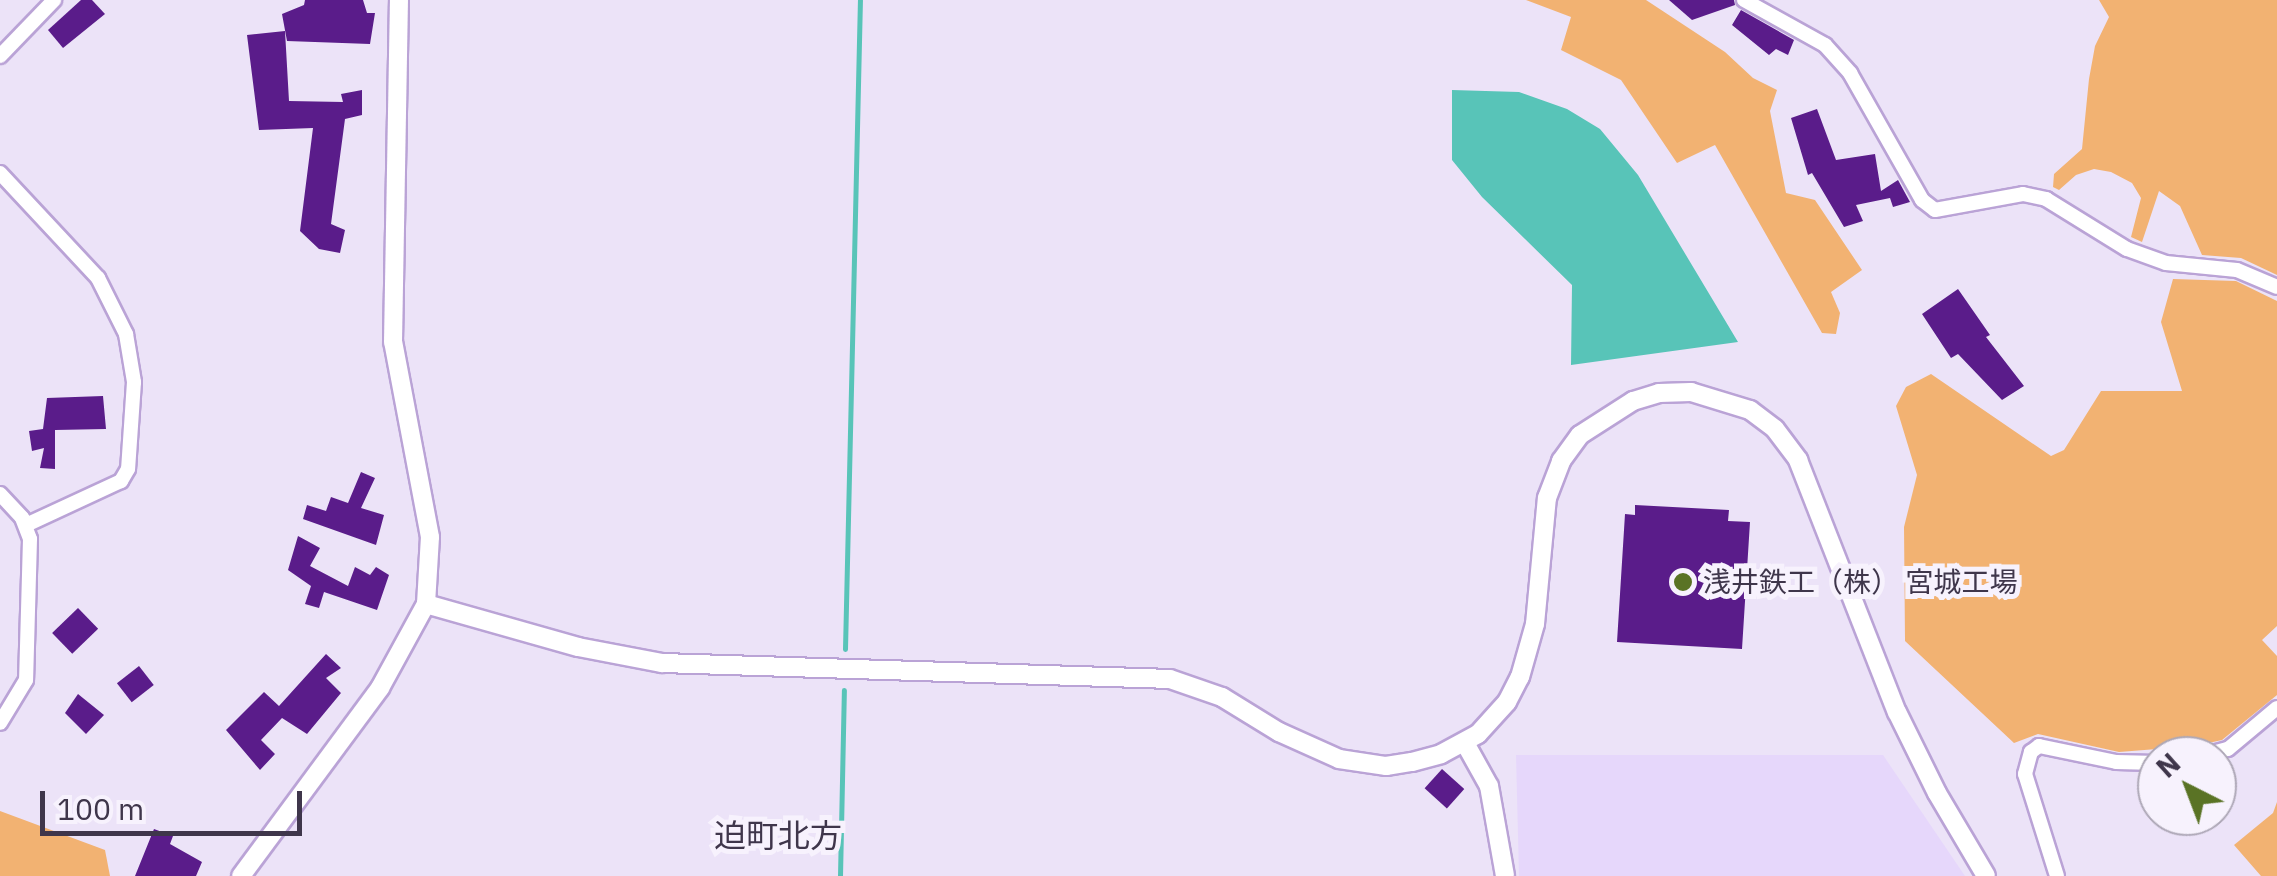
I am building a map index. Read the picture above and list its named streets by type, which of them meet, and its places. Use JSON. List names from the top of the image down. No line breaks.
{"districts":["迫町北方"],"places":["浅井鉄工（株） 宮城工場"],"scale_bar":"100 m","north":"top left"}
